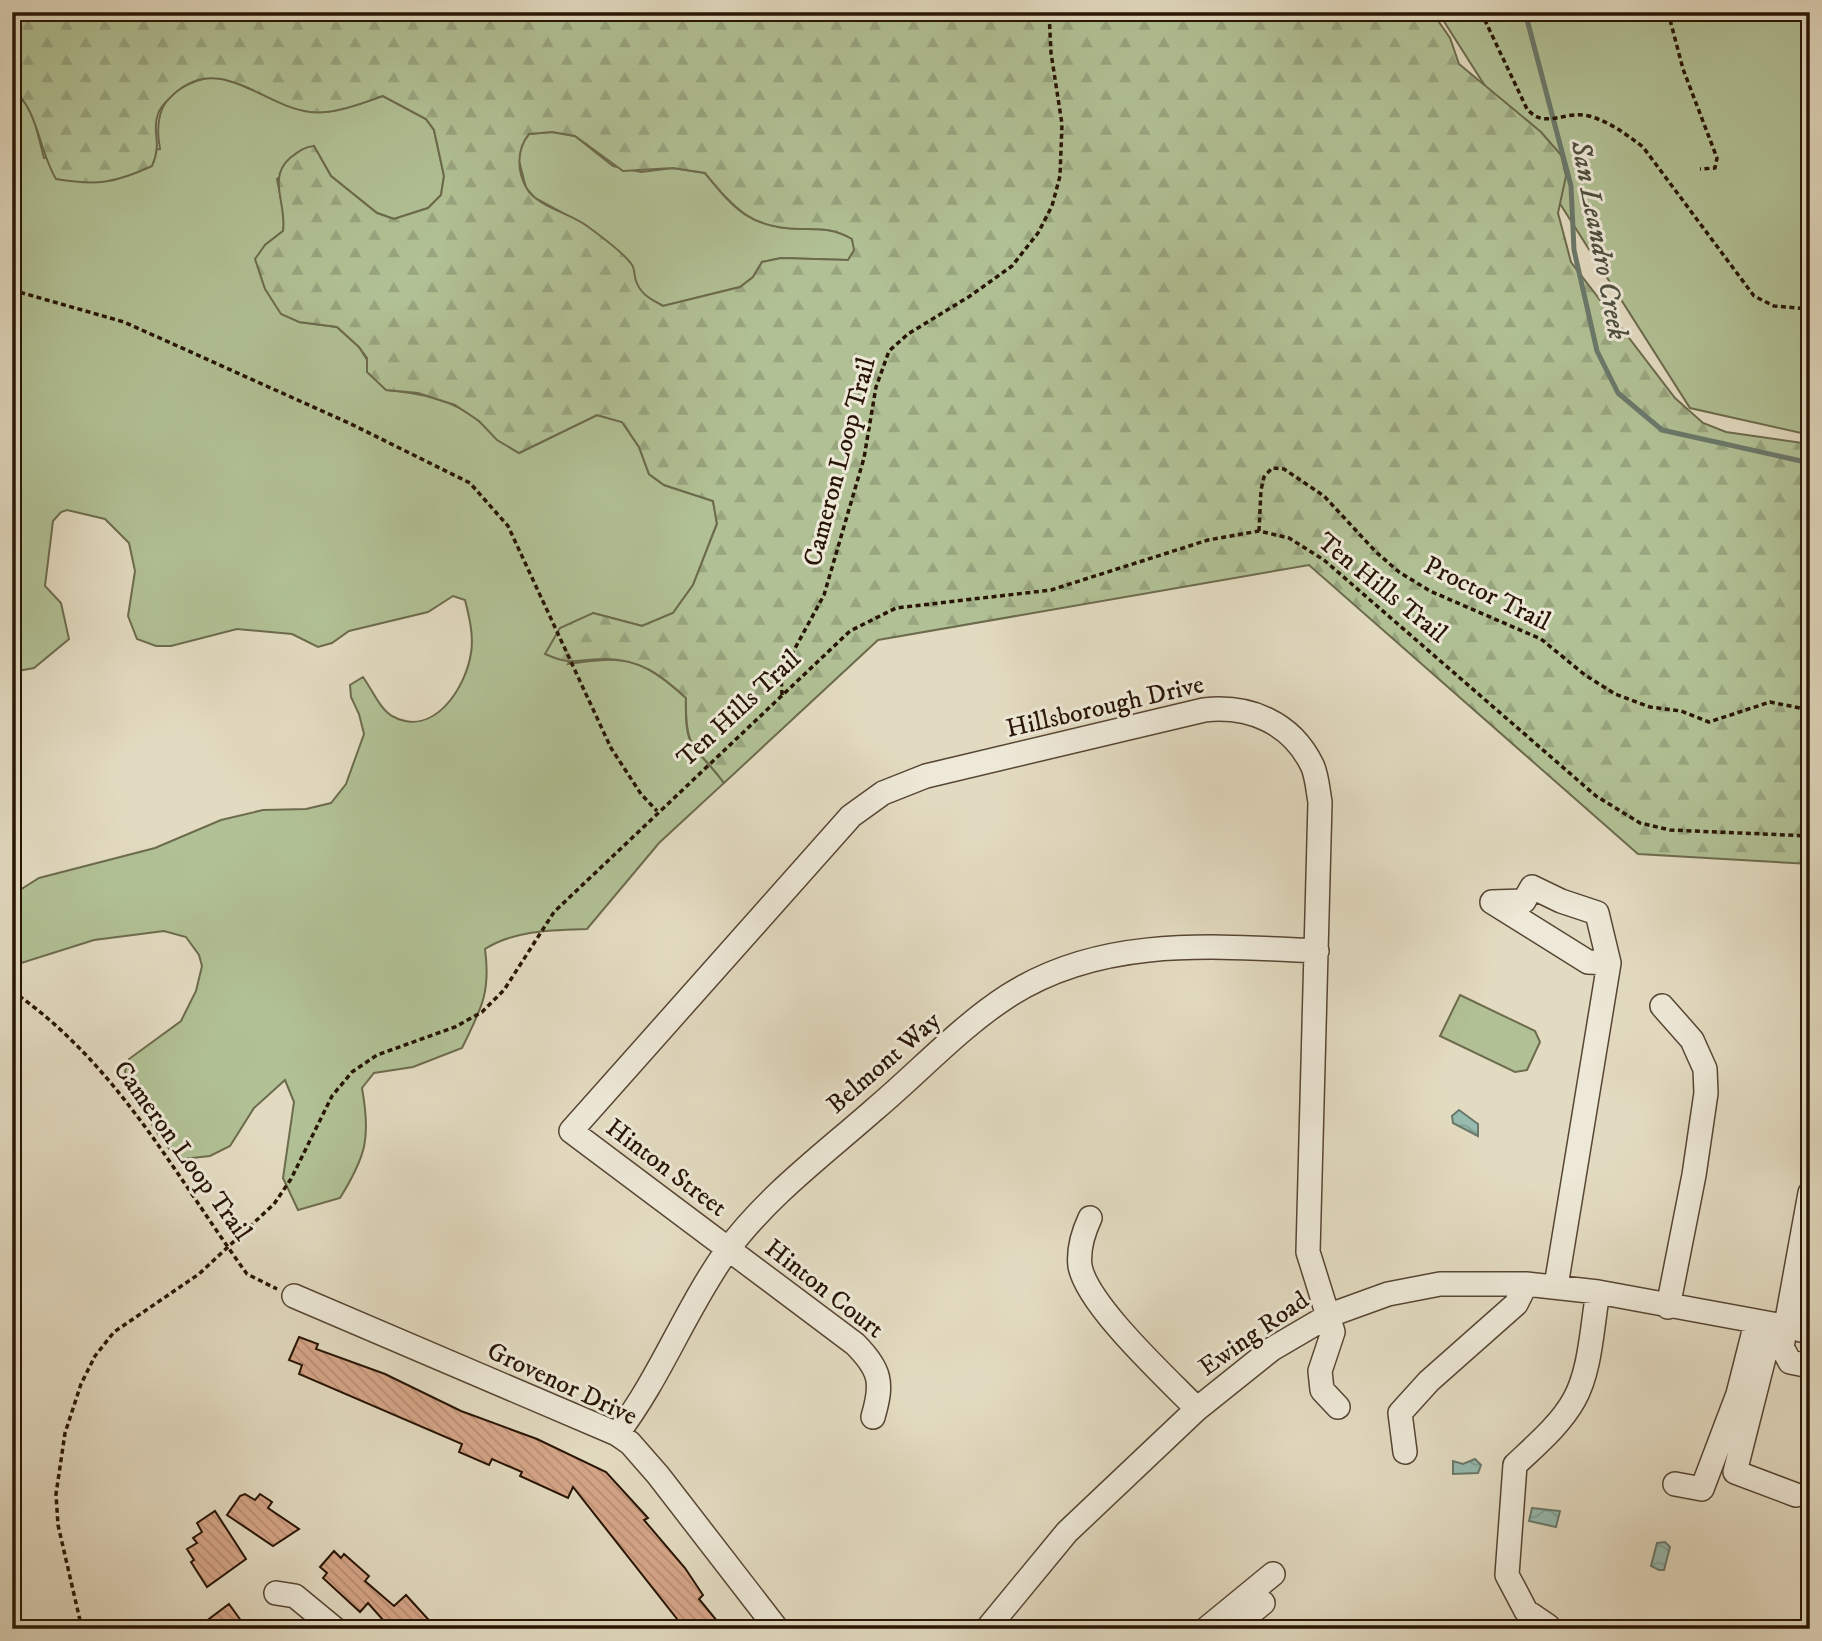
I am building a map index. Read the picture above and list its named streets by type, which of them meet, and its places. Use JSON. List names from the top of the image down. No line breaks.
{"streets":{"street":["Hillsborough Drive","Belmont Way","Hinton Street","Hinton Court","Ewing Road","Grovenor Drive"],"path":["Cameron Loop Trail","Ten Hills Trail","Proctor Trail"]},"crossings":[["Cameron Loop Trail","Ten Hills Trail"],["Cameron Loop Trail","Grovenor Drive"],["Ten Hills Trail","Proctor Trail"],["Hillsborough Drive","Belmont Way"],["Hillsborough Drive","Hinton Street"],["Hillsborough Drive","Ewing Road"],["Belmont Way","Hinton Street"],["Belmont Way","Hinton Court"],["Belmont Way","Grovenor Drive"],["Hinton Street","Hinton Court"]],"water":["San Leandro Creek"]}
